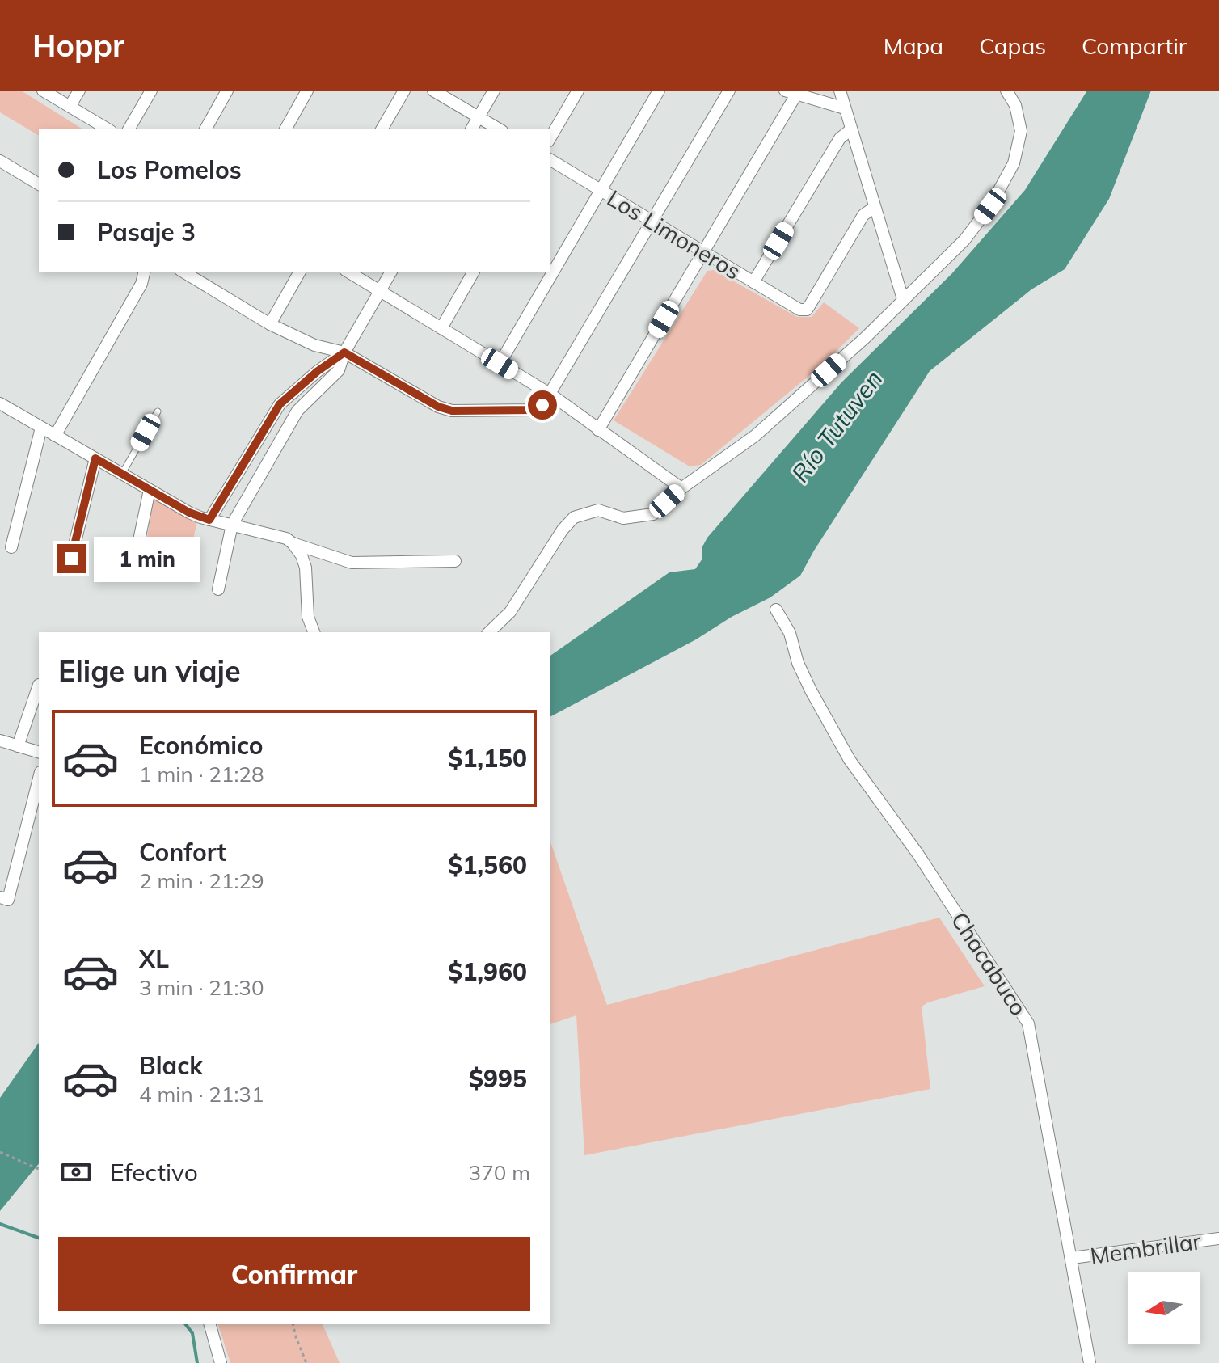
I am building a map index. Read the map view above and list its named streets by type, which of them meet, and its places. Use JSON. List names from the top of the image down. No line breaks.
{"streets":{"street":["Los Limoneros","Chacabuco","Membrillar"]},"crossings":[["Chacabuco","Membrillar"]],"water":["Río Tutuven"],"north":"left","page":{"header":"Hoppr","nav":["Mapa","Capas","Compartir"],"banner":["Los Pomelos","Pasaje 3"],"bubble":"1 min","heading":"Elige un viaje","list":[{"name":"Económico","note":"1 min · 21:28","value":"$1,150"},{"name":"Confort","note":"2 min · 21:29","value":"$1,560"},{"name":"XL","note":"3 min · 21:30","value":"$1,960"},{"name":"Black","note":"4 min · 21:31","value":"$995"}],"pay":["Efectivo","370 m"],"buttons":"Confirmar"}}
